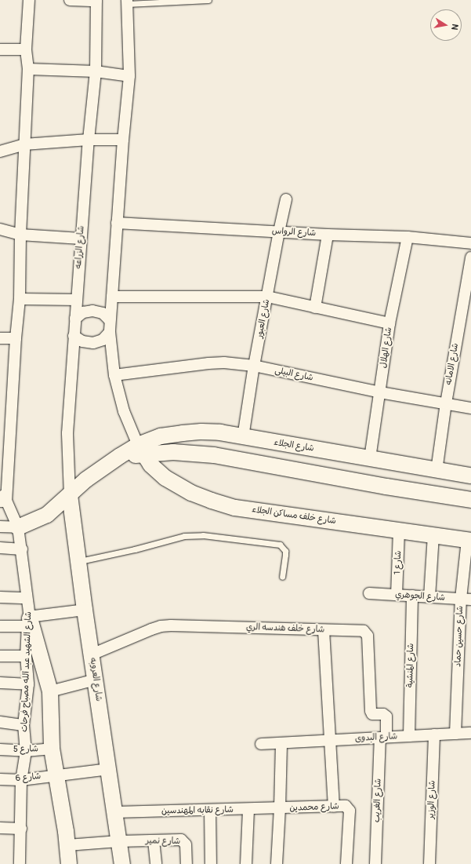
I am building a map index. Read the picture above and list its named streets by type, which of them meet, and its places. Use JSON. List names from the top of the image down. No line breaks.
{"streets":{"street":["شارع الرواس","شارع الزراعه","شارع العبور","شارع الهلال","شارع الامانه","شارع البيلى","شارع الجلاء","شارع خلف مساكن الجلاء","شارع 1","شارع الجوهري","شارع خلف هندسه الري","شارع حسين حماد","شارع المنشية","شارع الشهيد عبد الله مصباح فرحات","شارع العروبه","شارع البدوى","شارع 5","شارع 6","شارع الوزير","شارع الغريب","شارع محمدين","شارع نقابه المهندسين","شارع نمير"]},"crossings":[["شارع الرواس","شارع العبور"],["شارع الرواس","شارع الهلال"],["شارع الزراعه","شارع الجلاء"],["شارع الزراعه","شارع العروبه"],["شارع العبور","شارع البيلى"],["شارع العبور","شارع الجلاء"],["شارع الهلال","شارع البيلى"],["شارع الهلال","شارع الجلاء"],["شارع الامانه","شارع البيلى"],["شارع الامانه","شارع الجلاء"],["شارع الجلاء","شارع خلف مساكن الجلاء"],["شارع الجلاء","شارع الشهيد عبد الله مصباح فرحات"],["شارع الجلاء","شارع العروبه"],["شارع خلف مساكن الجلاء","شارع 1"],["شارع خلف مساكن الجلاء","شارع حسين حماد"],["شارع 1","شارع الجوهري"],["شارع الجوهري","شارع حسين حماد"],["شارع الجوهري","شارع المنشية"],["شارع خلف هندسه الري","شارع العروبه"],["شارع خلف هندسه الري","شارع البدوى"],["شارع خلف هندسه الري","شارع الغريب"],["شارع حسين حماد","شارع البدوى"],["شارع المنشية","شارع البدوى"],["شارع الشهيد عبد الله مصباح فرحات","شارع 5"],["شارع الشهيد عبد الله مصباح فرحات","شارع 6"],["شارع العروبه","شارع 6"],["شارع العروبه","شارع نقابه المهندسين"],["شارع العروبه","شارع نمير"],["شارع البدوى","شارع الوزير"],["شارع البدوى","شارع الغريب"],["شارع محمدين","شارع نقابه المهندسين"]],"north":"right"}
